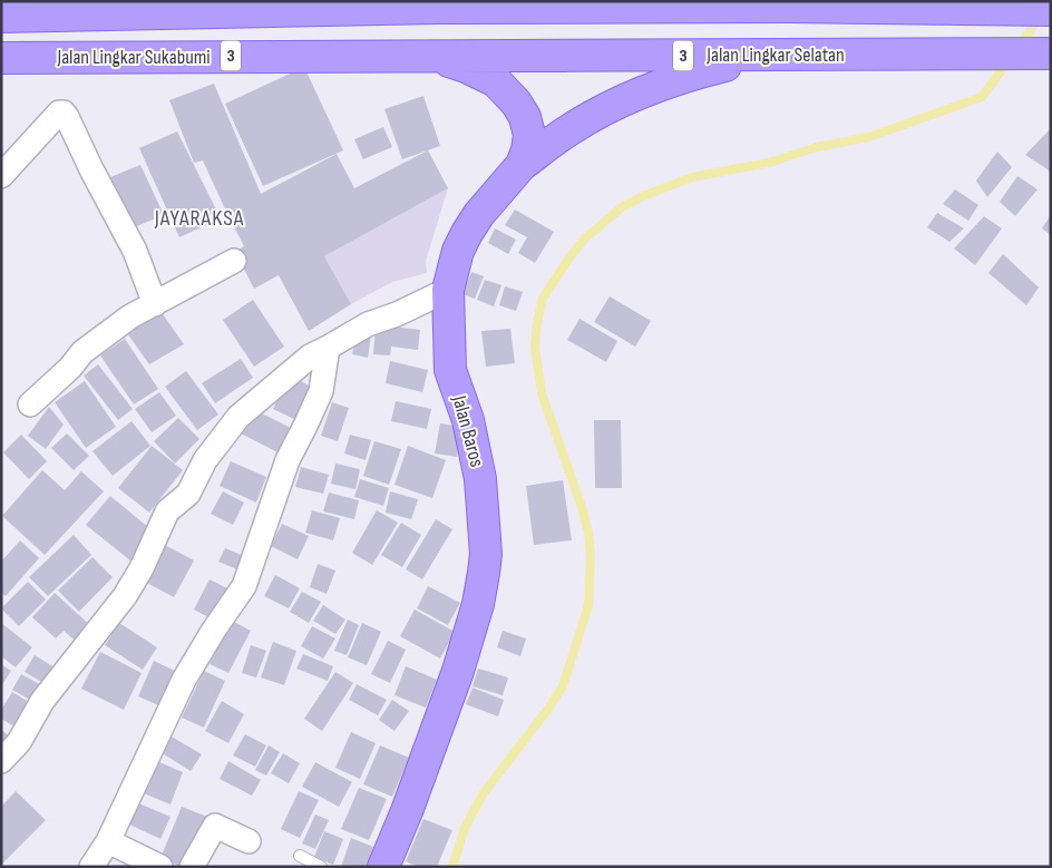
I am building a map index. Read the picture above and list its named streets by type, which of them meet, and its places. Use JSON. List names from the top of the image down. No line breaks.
{"streets":{"main road":["Jalan Lingkar Selatan","3","Jalan Lingkar Sukabumi","Jalan Baros"]},"crossings":[["Jalan Lingkar Selatan","Jalan Lingkar Sukabumi"],["Jalan Lingkar Selatan","Jalan Baros"],["3","Jalan Lingkar Sukabumi"],["Jalan Lingkar Sukabumi","Jalan Baros"]],"districts":["JAYARAKSA"]}
